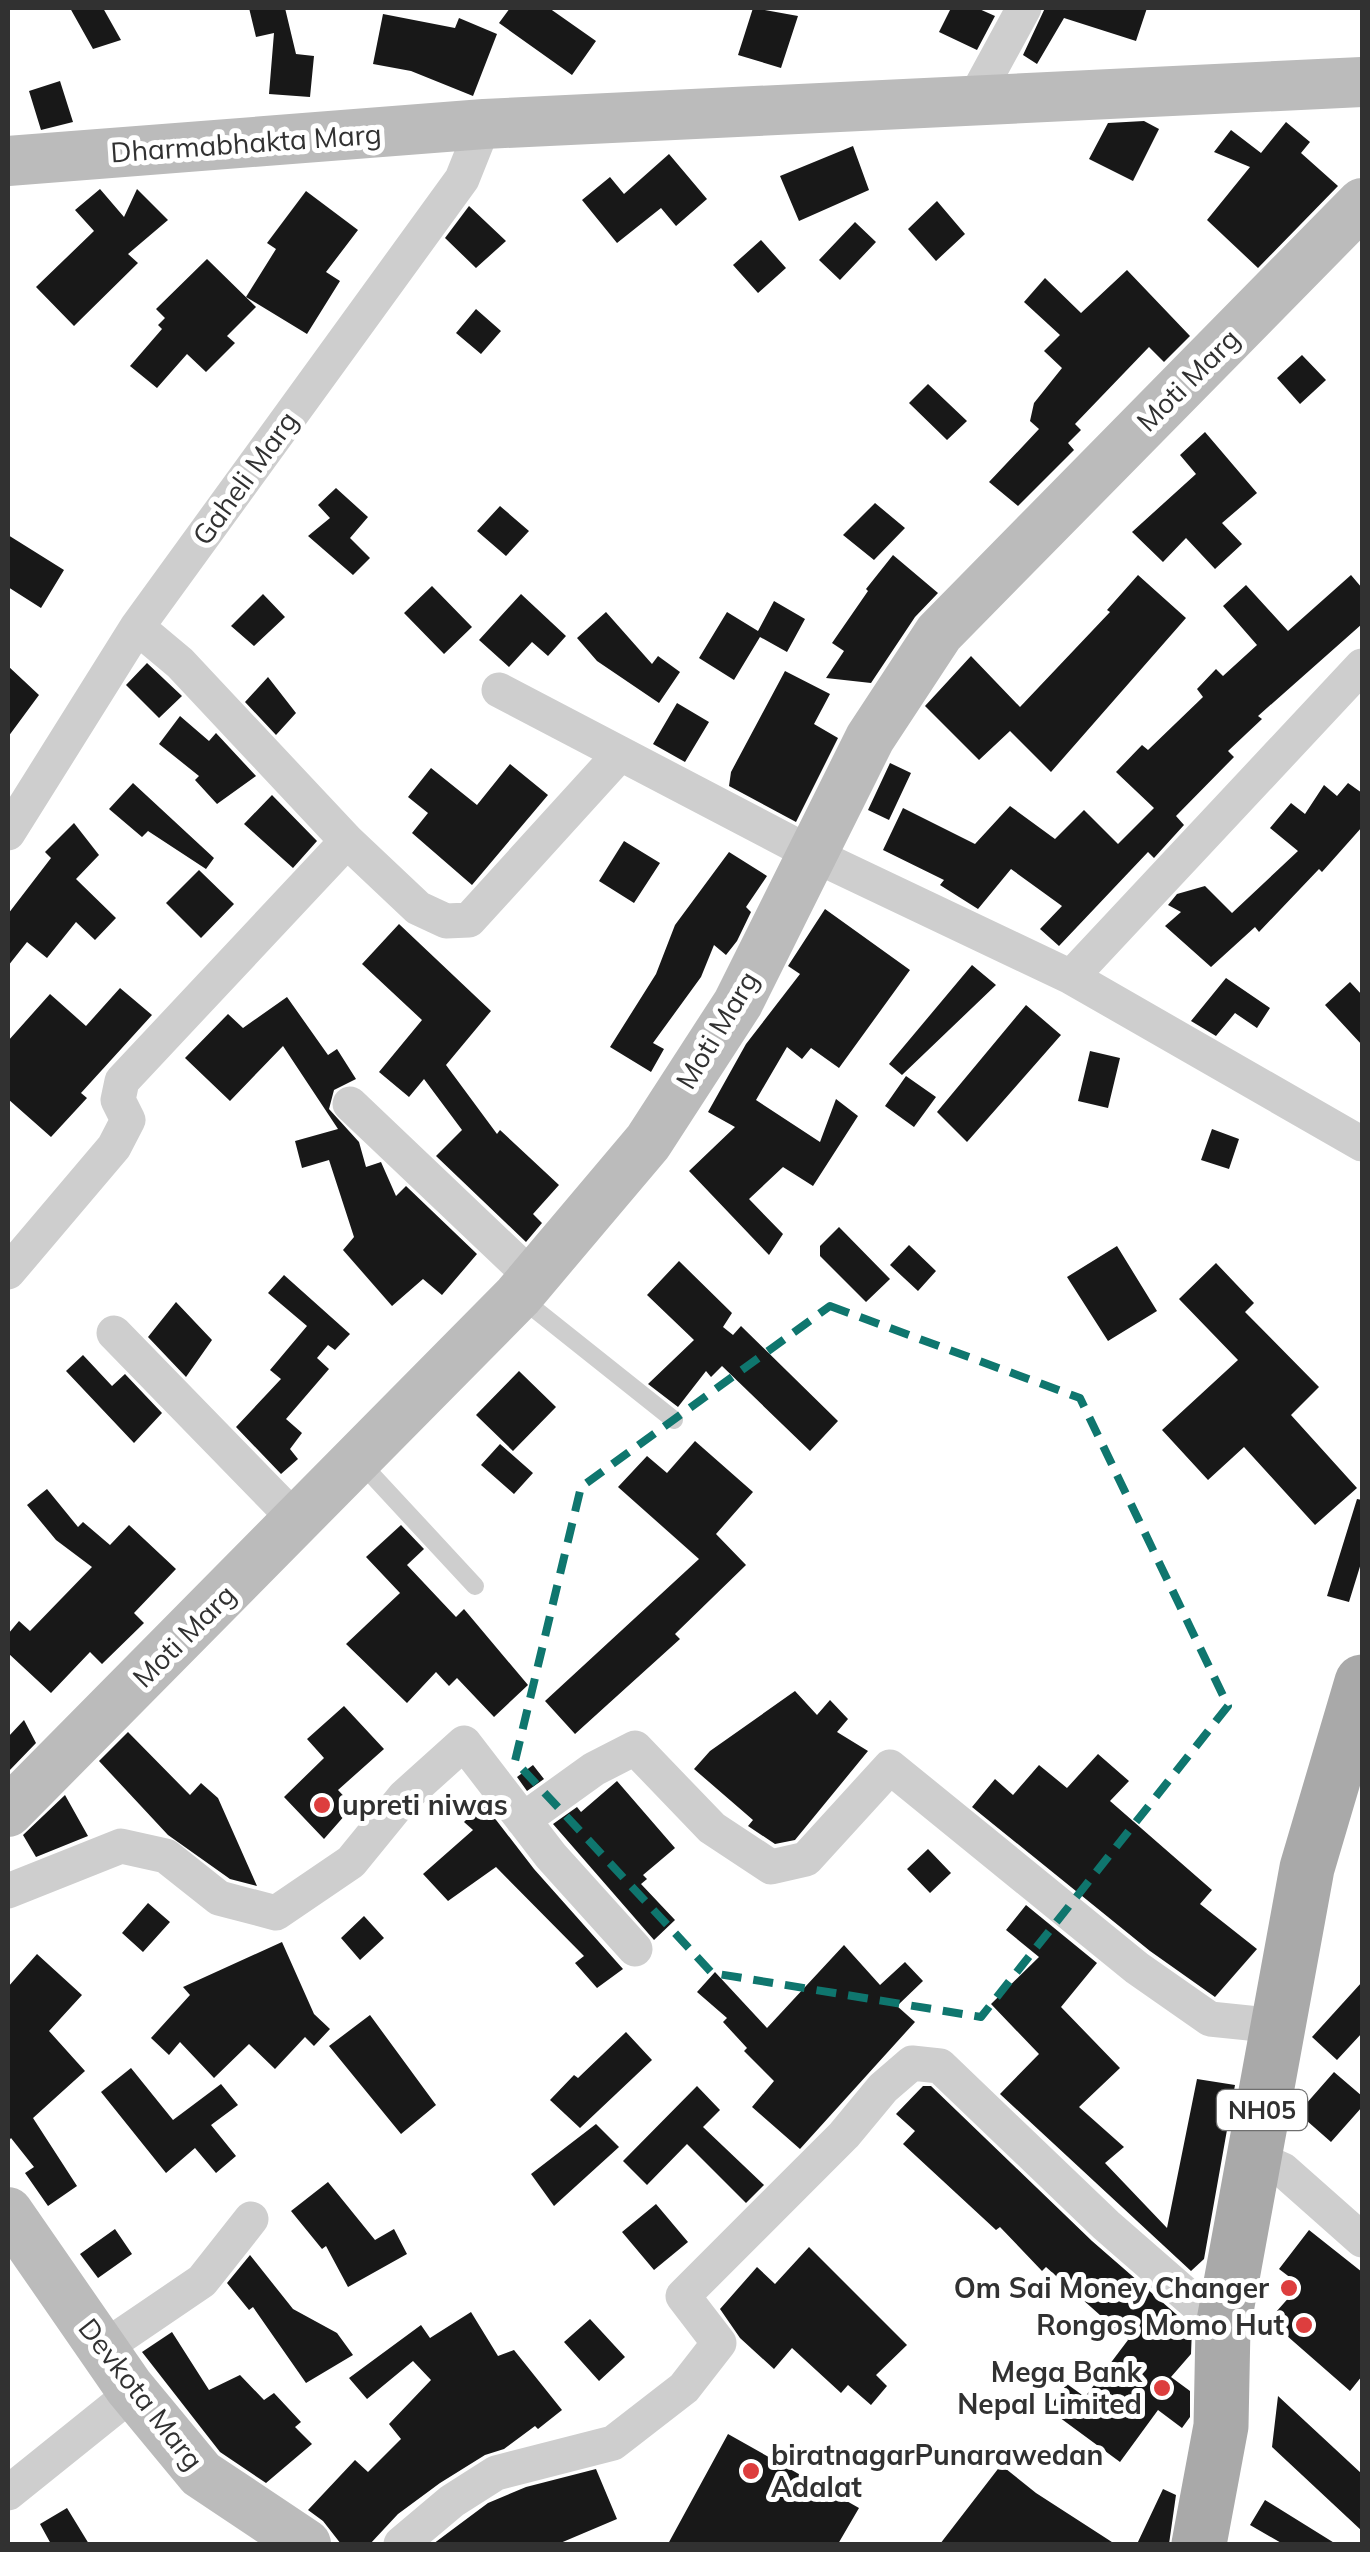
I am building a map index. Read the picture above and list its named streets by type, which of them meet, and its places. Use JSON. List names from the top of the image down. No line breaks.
{"streets":{"main road":["NH05"],"street":["Dharmabhakta Marg","Moti Marg","Gaheli Marg","Devkota Marg"]},"crossings":[["Dharmabhakta Marg","Gaheli Marg"]],"places":["upreti niwas","Om Sai Money Changer","Rongos Momo Hut","Mega Bank Nepal Limited","biratnagarPunarawedan Adalat"]}
